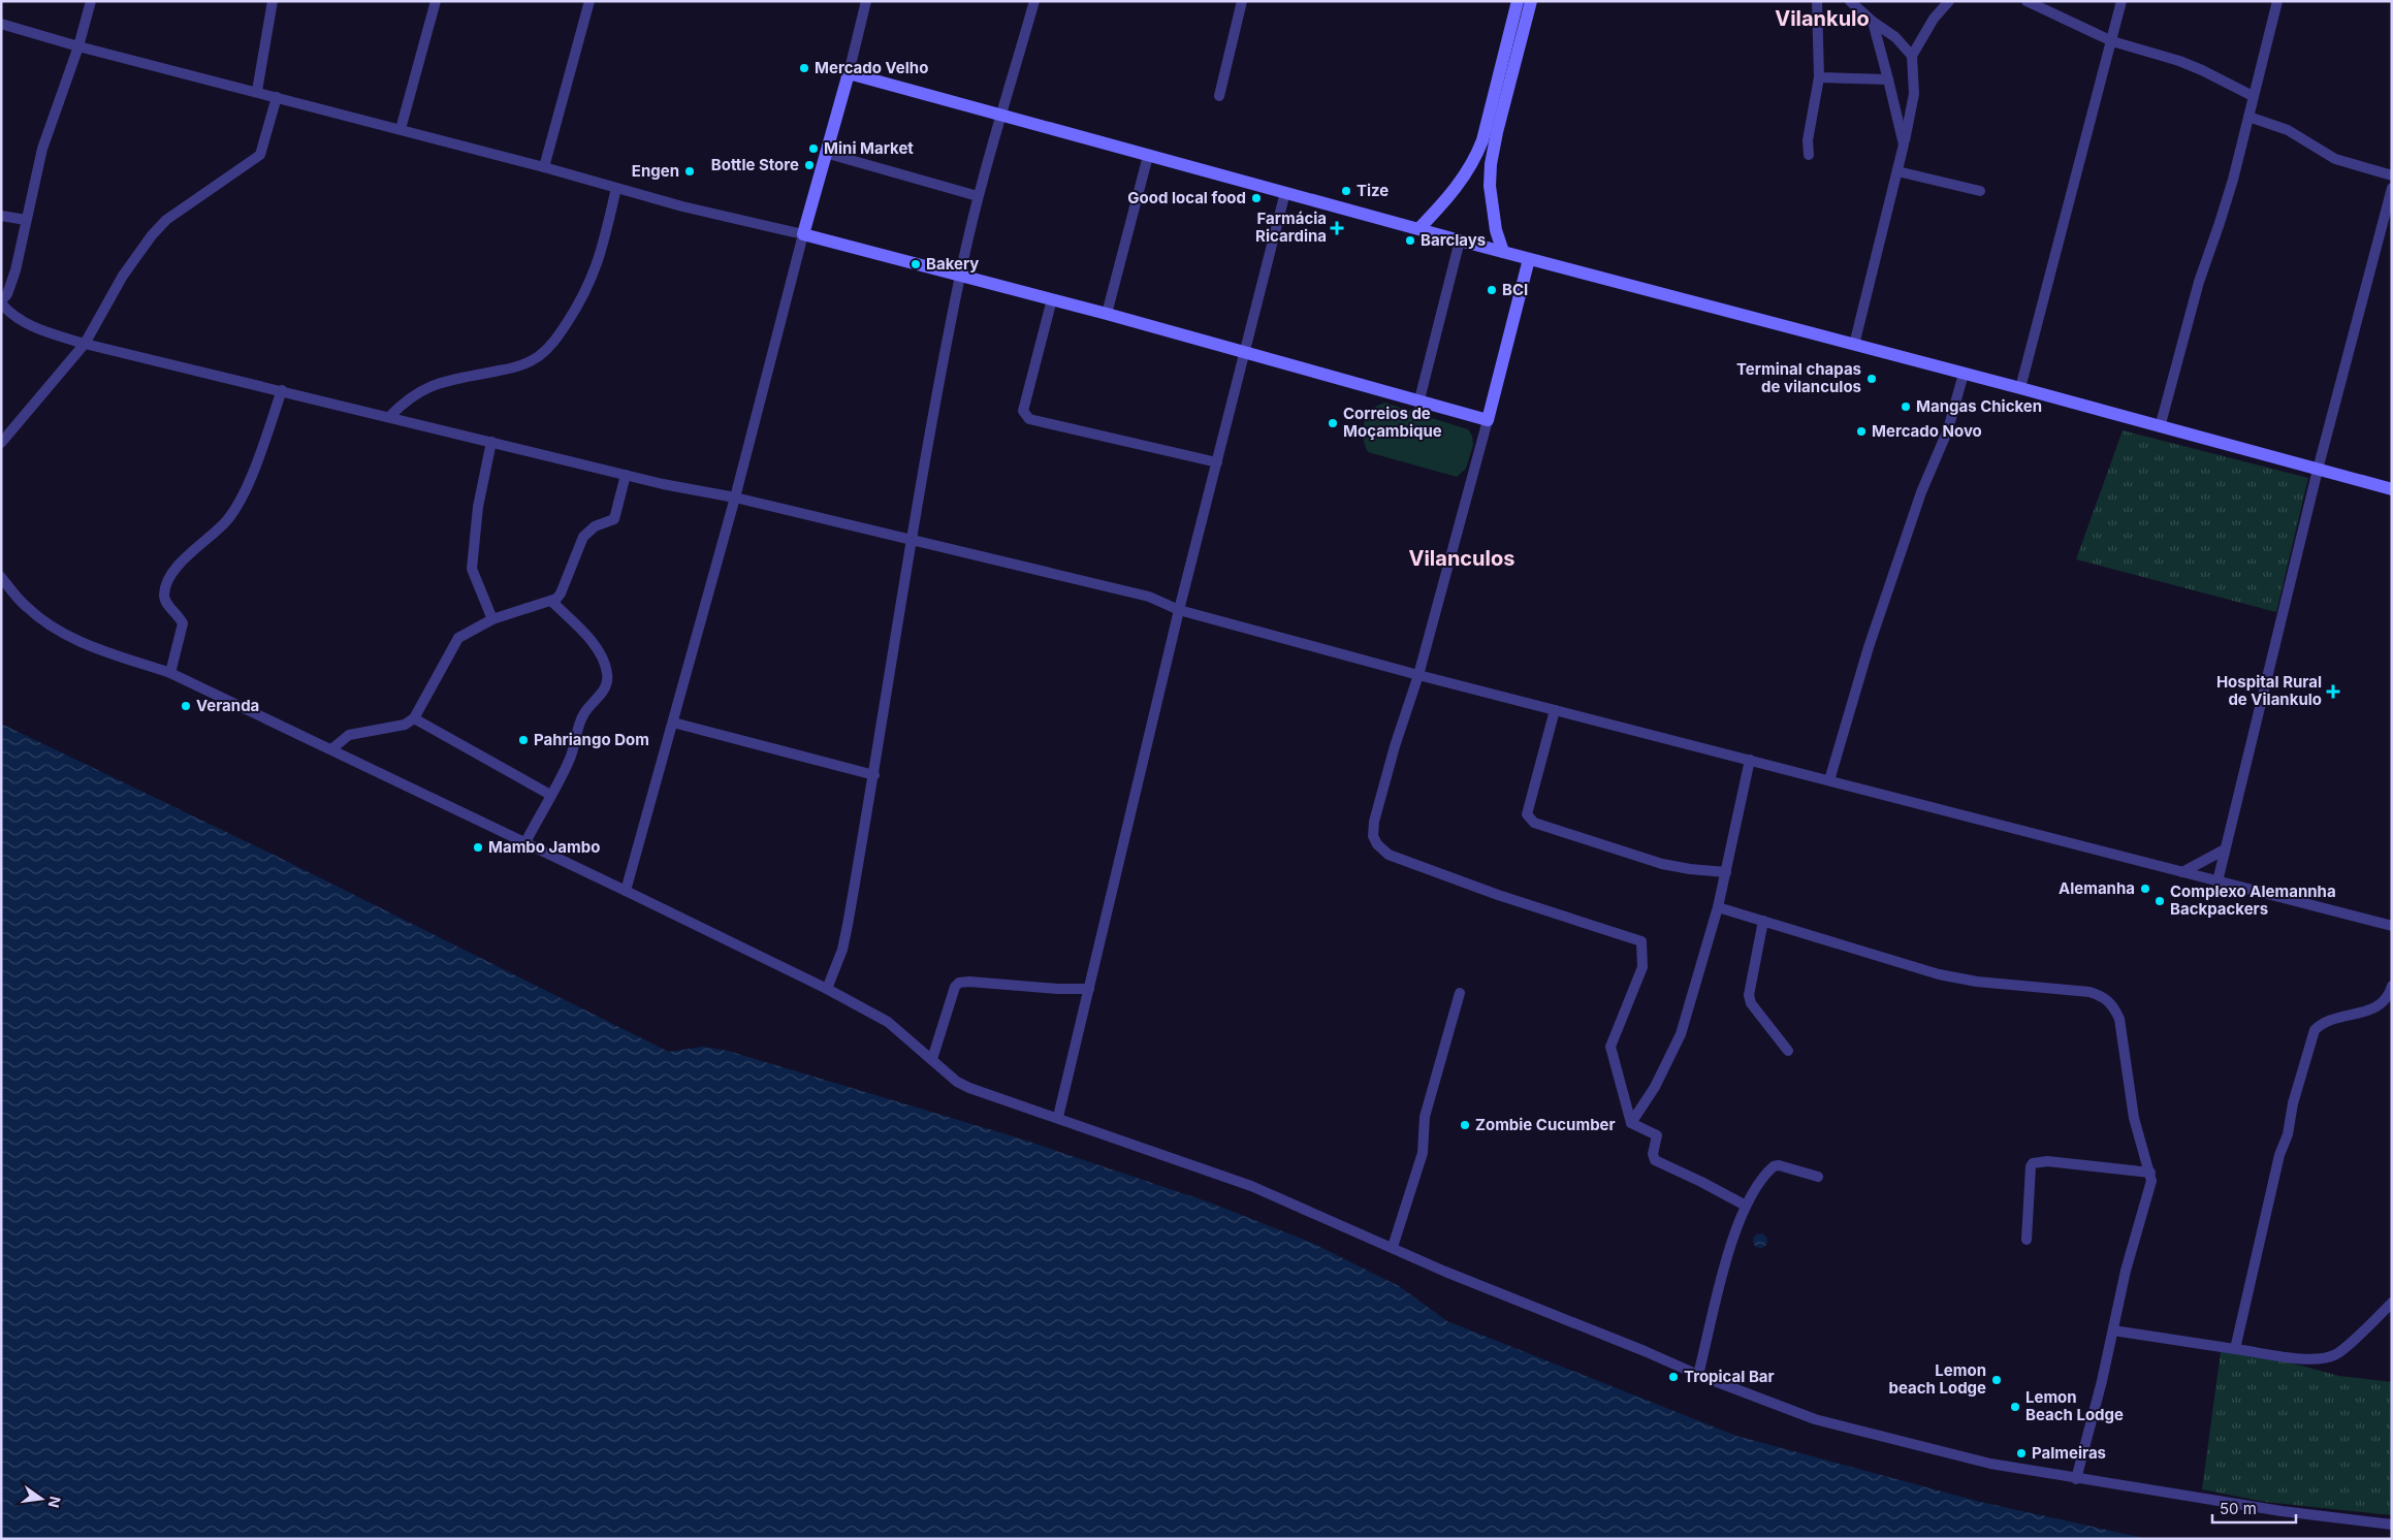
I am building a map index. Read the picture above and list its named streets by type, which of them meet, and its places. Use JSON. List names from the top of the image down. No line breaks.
{"districts":["Vilankulo","Vilanculos"],"places":{"other":["Mercado Velho","Mini Market","Bottle Store","Engen","Tize","Good local food","Barclays","Bakery","BCI","Terminal chapas de vilanculos","Mangas Chicken","Correios de Moçambique","Mercado Novo","Veranda","Pahriango Dom","Mambo Jambo","Alemanha","Complexo Alemannha Backpackers","Zombie Cucumber","Tropical Bar","Lemon beach Lodge","Lemon Beach Lodge","Palmeiras"],"health":["Farmácia Ricardina","Hospital Rural de Vilankulo"]},"scale_bar":"50 m","north":"right"}
